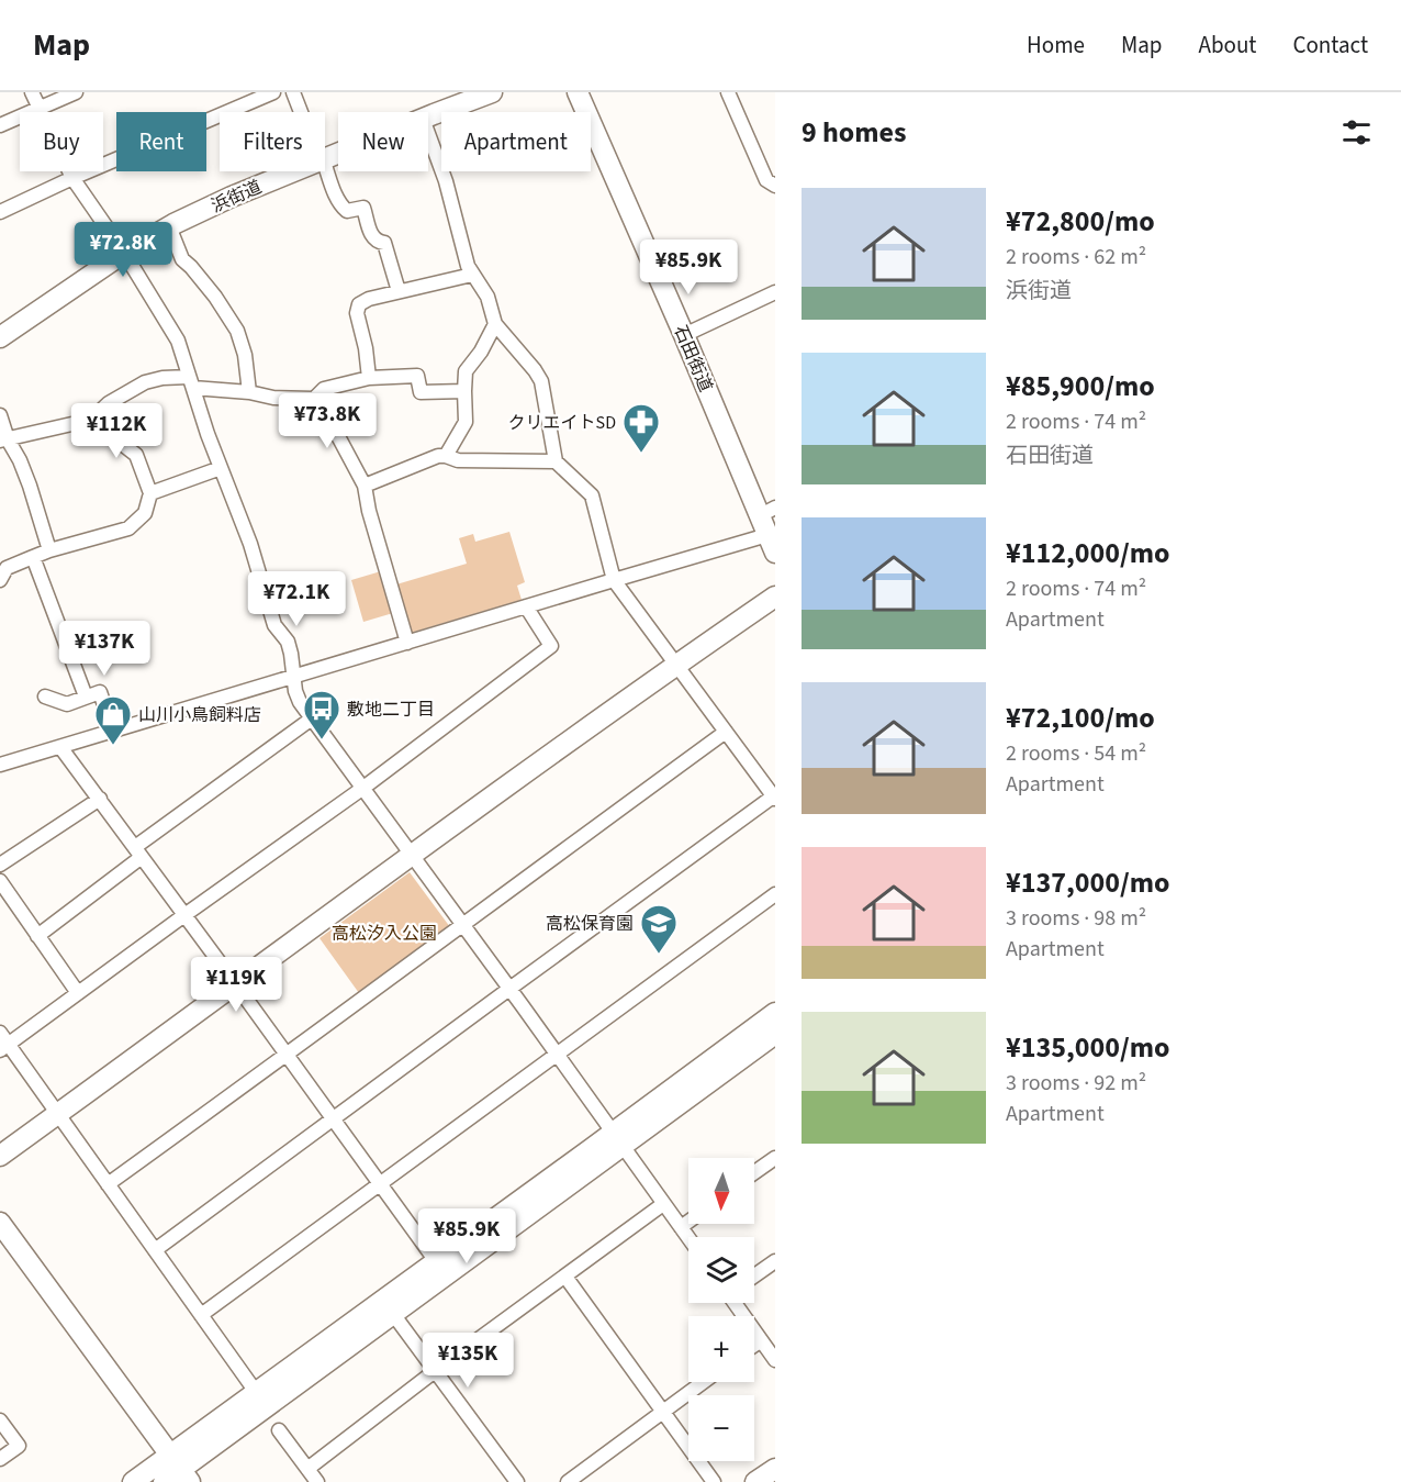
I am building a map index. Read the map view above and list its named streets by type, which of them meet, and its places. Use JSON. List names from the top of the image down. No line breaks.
{"streets":{"street":["浜街道","石田街道"]},"parks":["高松汐入公園"],"places":{"pharmacy":["クリエイトSD"],"bus stop":["敷地二丁目"],"shop":["山川小鳥飼料店"],"school or university":["高松保育園"]},"north":"bottom","page":{"header":"Map","nav":["Home","Map","About","Contact"],"heading":"9 homes","chip":["Buy","Rent","Filters","New","Apartment"],"list":[{"name":"¥72,800/mo","note":"2 rooms · 62 m² · 浜街道"},{"name":"¥85,900/mo","note":"2 rooms · 74 m² · 石田街道"},{"name":"¥112,000/mo","note":"2 rooms · 74 m² · Apartment"},{"name":"¥72,100/mo","note":"2 rooms · 54 m² · Apartment"},{"name":"¥137,000/mo","note":"3 rooms · 98 m² · Apartment"},{"name":"¥135,000/mo","note":"3 rooms · 92 m² · Apartment"}],"price":["¥72.8K","¥85.9K","¥73.8K","¥112K","¥72.1K","¥137K","¥119K","¥85.9K","¥135K"],"map_buttons":["+","−"]}}
